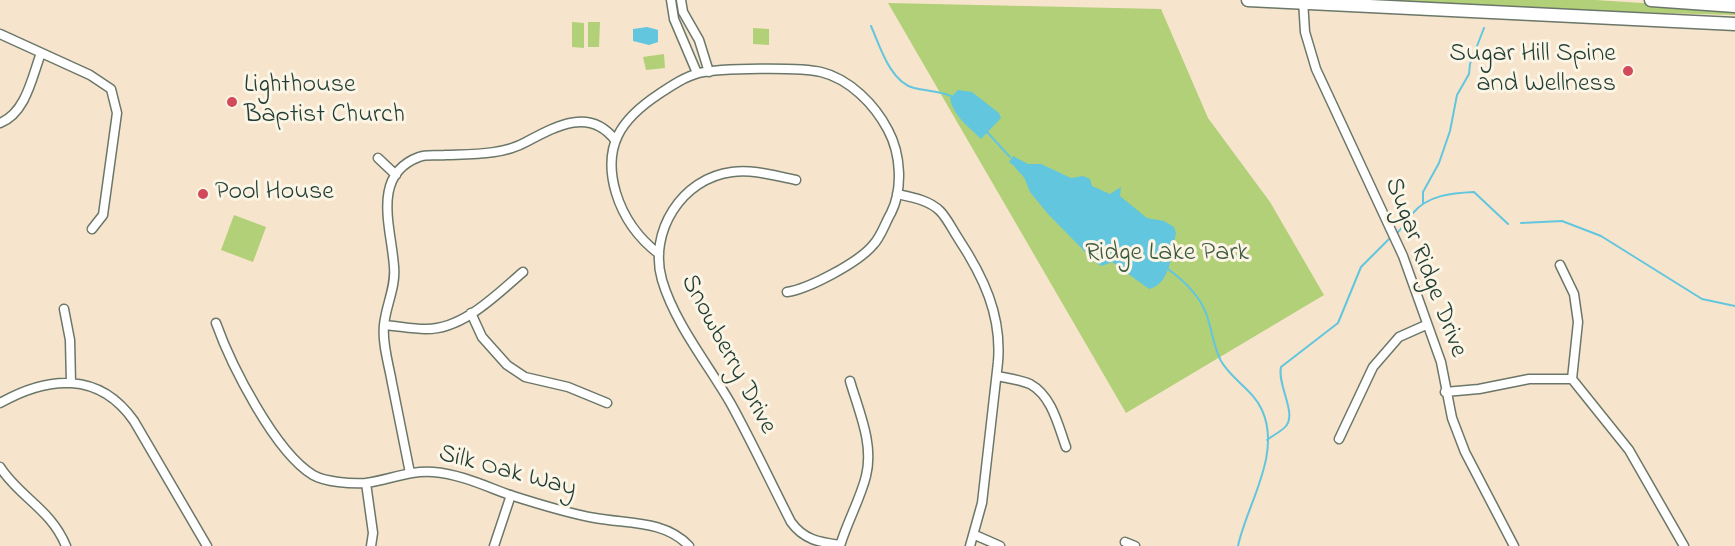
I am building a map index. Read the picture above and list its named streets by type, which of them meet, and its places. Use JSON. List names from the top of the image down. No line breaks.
{"streets":{"street":["Sugar Ridge Drive","Snowberry Drive","Silk Oak Way"]},"parks":["Ridge Lake Park"],"places":["Sugar Hill Spine and Wellness","Lighthouse Baptist Church","Pool House"]}
